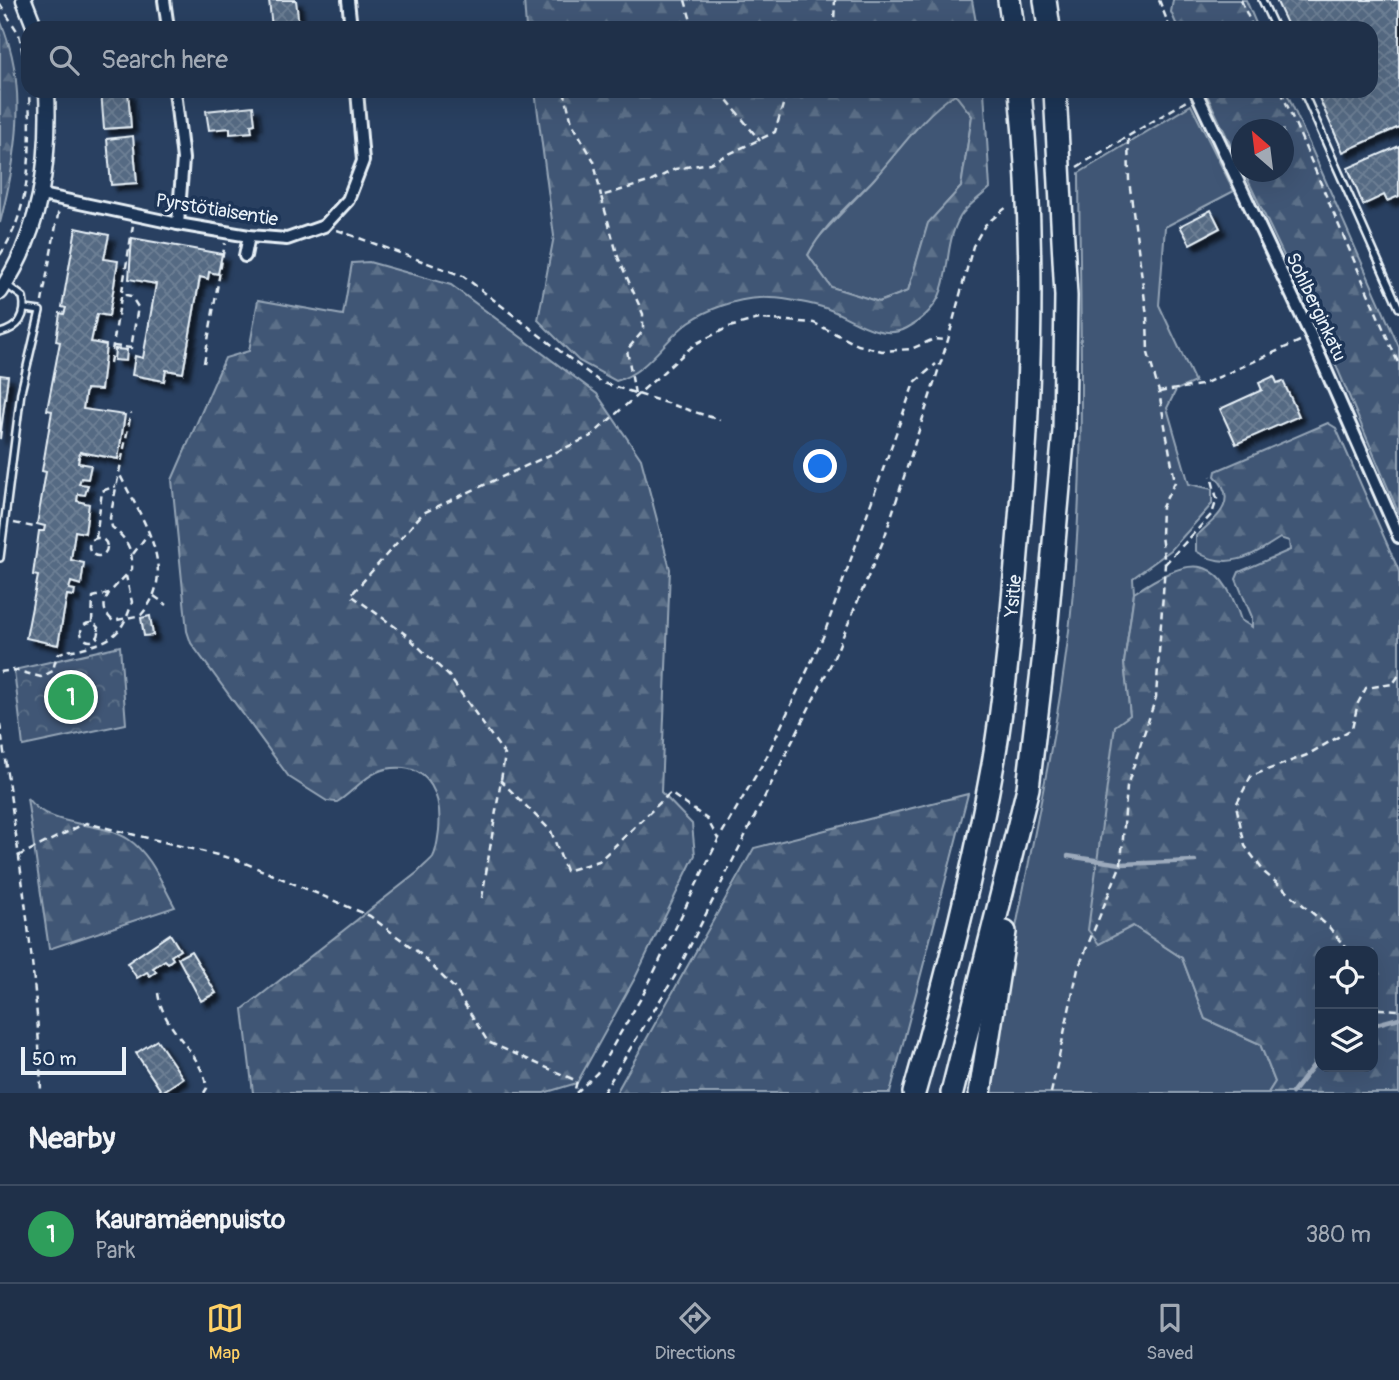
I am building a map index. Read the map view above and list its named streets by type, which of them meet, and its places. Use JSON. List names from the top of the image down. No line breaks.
{"streets":{"highway":["Ysitie"],"street":["Pyrstötiaisentie","Sohlberginkatu"]},"scale_bar":"50 m","north":"top left","page":{"search":"Search here","pins":"1","scale":"50 m","heading":"Nearby","list":[{"mark":"1","name":"Kauramäenpuisto","note":"Park","value":"380 m"}],"nav":["Map","Directions","Saved"]}}
